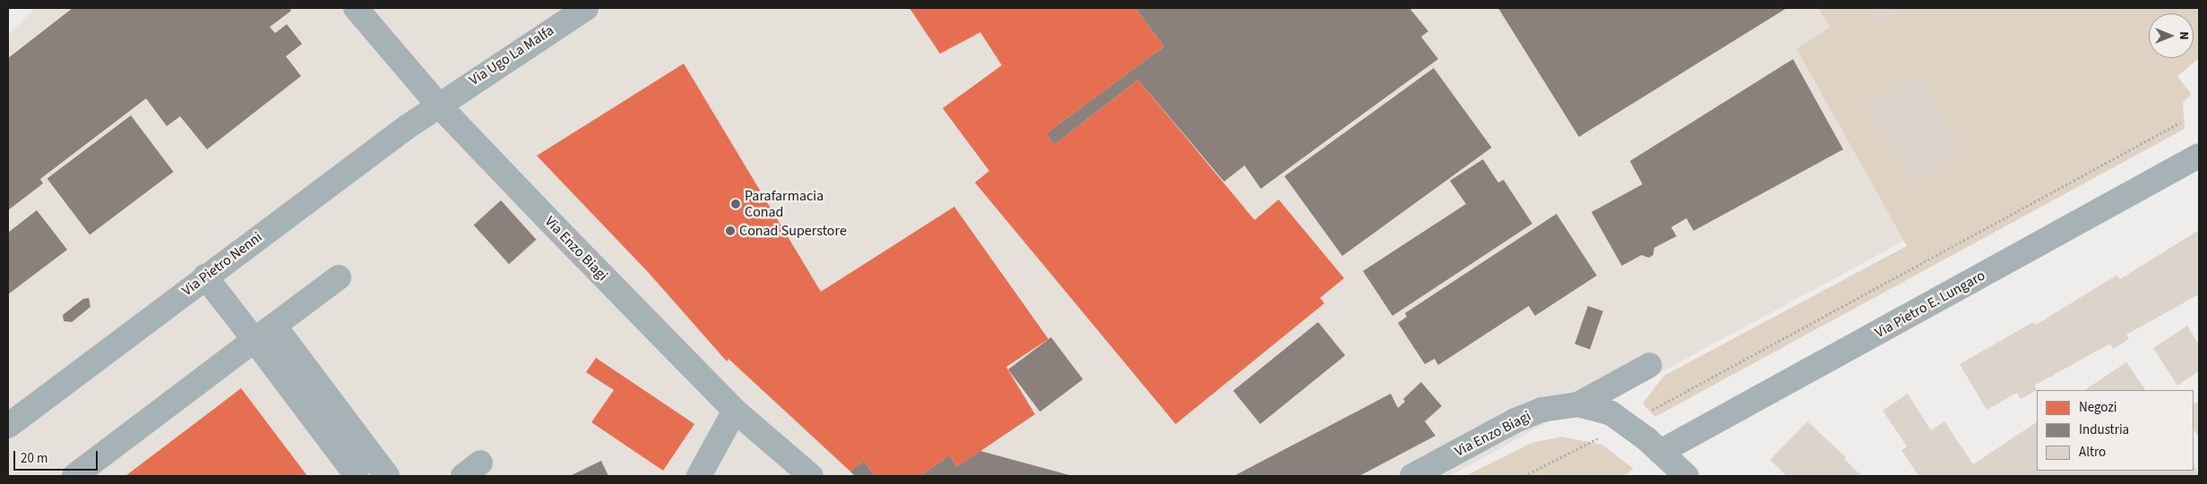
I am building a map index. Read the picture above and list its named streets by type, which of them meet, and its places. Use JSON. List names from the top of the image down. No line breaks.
{"streets":{"street":["Via Ugo La Malfa","Via Enzo Biagi","Via Pietro Nenni","Via Pietro E. Lungaro"]},"crossings":[["Via Ugo La Malfa","Via Enzo Biagi"],["Via Ugo La Malfa","Via Pietro Nenni"],["Via Enzo Biagi","Via Pietro Nenni"]],"places":["Parafarmacia Conad","Conad Superstore"],"legend":["Negozi","Industria","Altro"],"scale_bar":"20 m","north":"right"}
